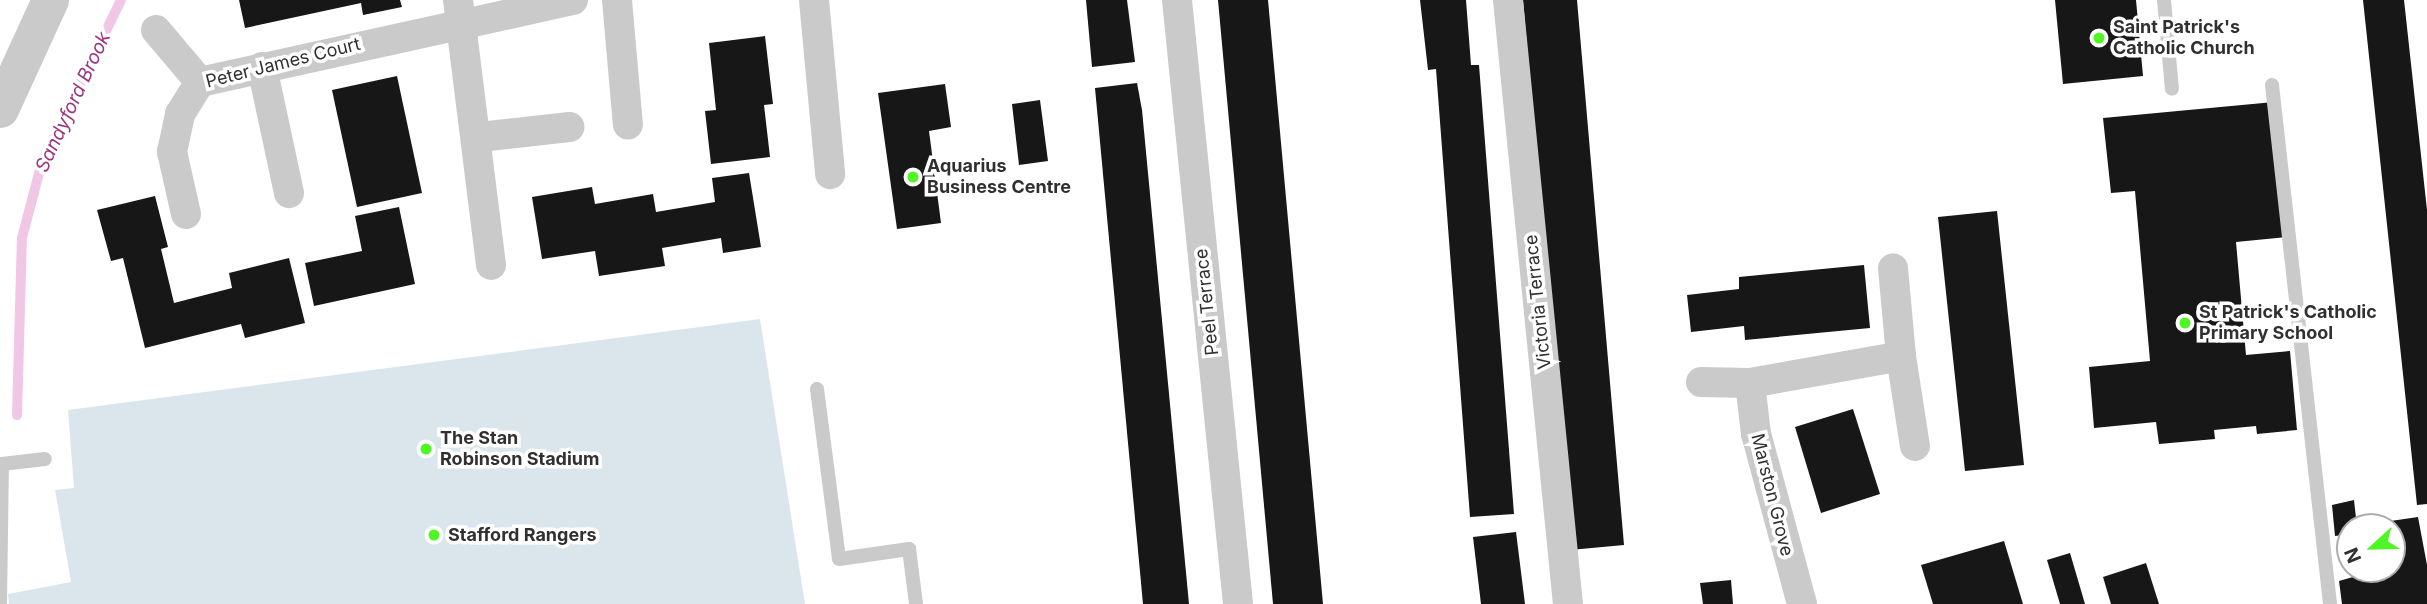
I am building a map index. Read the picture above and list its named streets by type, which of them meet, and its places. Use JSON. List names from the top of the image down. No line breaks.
{"streets":{"street":["Peter James Court","Peel Terrace","Victoria Terrace","Marston Grove"]},"water":["Sandyford Brook"],"places":["Saint Patrick's Catholic Church","Aquarius Business Centre","St Patrick's Catholic Primary School","The Stan Robinson Stadium","Stafford Rangers"],"north":"left"}
